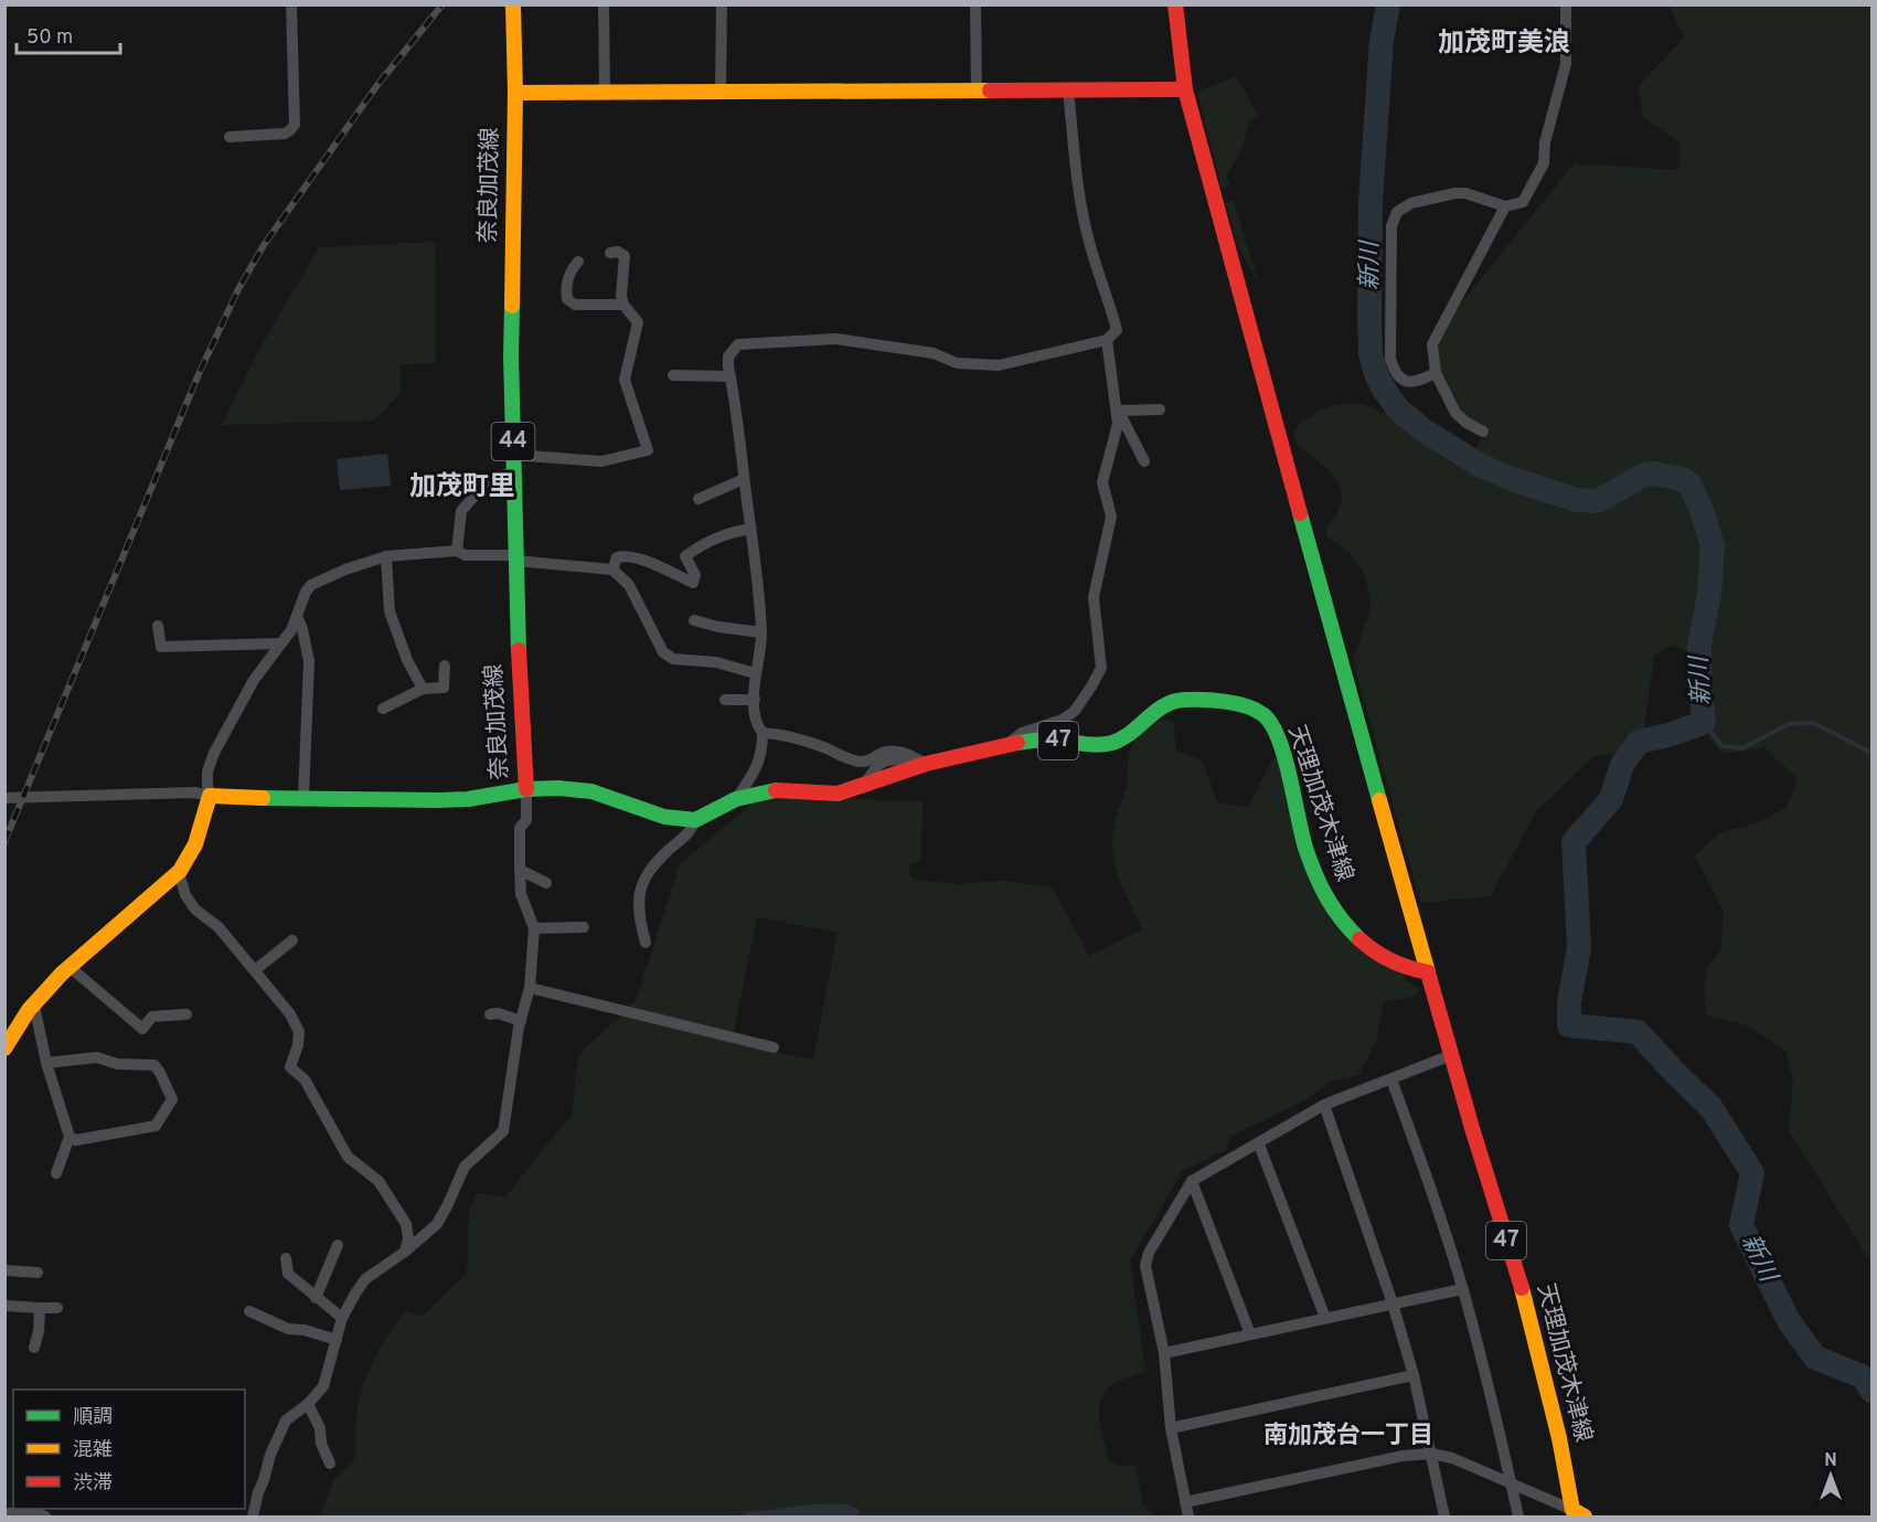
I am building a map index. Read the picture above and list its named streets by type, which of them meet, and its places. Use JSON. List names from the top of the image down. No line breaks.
{"streets":{"main road":["奈良加茂線","44","47","天理加茂木津線"]},"districts":["加茂町美浪","加茂町里","南加茂台一丁目"],"water":["新川"],"legend":["順調","混雑","渋滞"],"scale_bar":"50 m","north":"top"}
